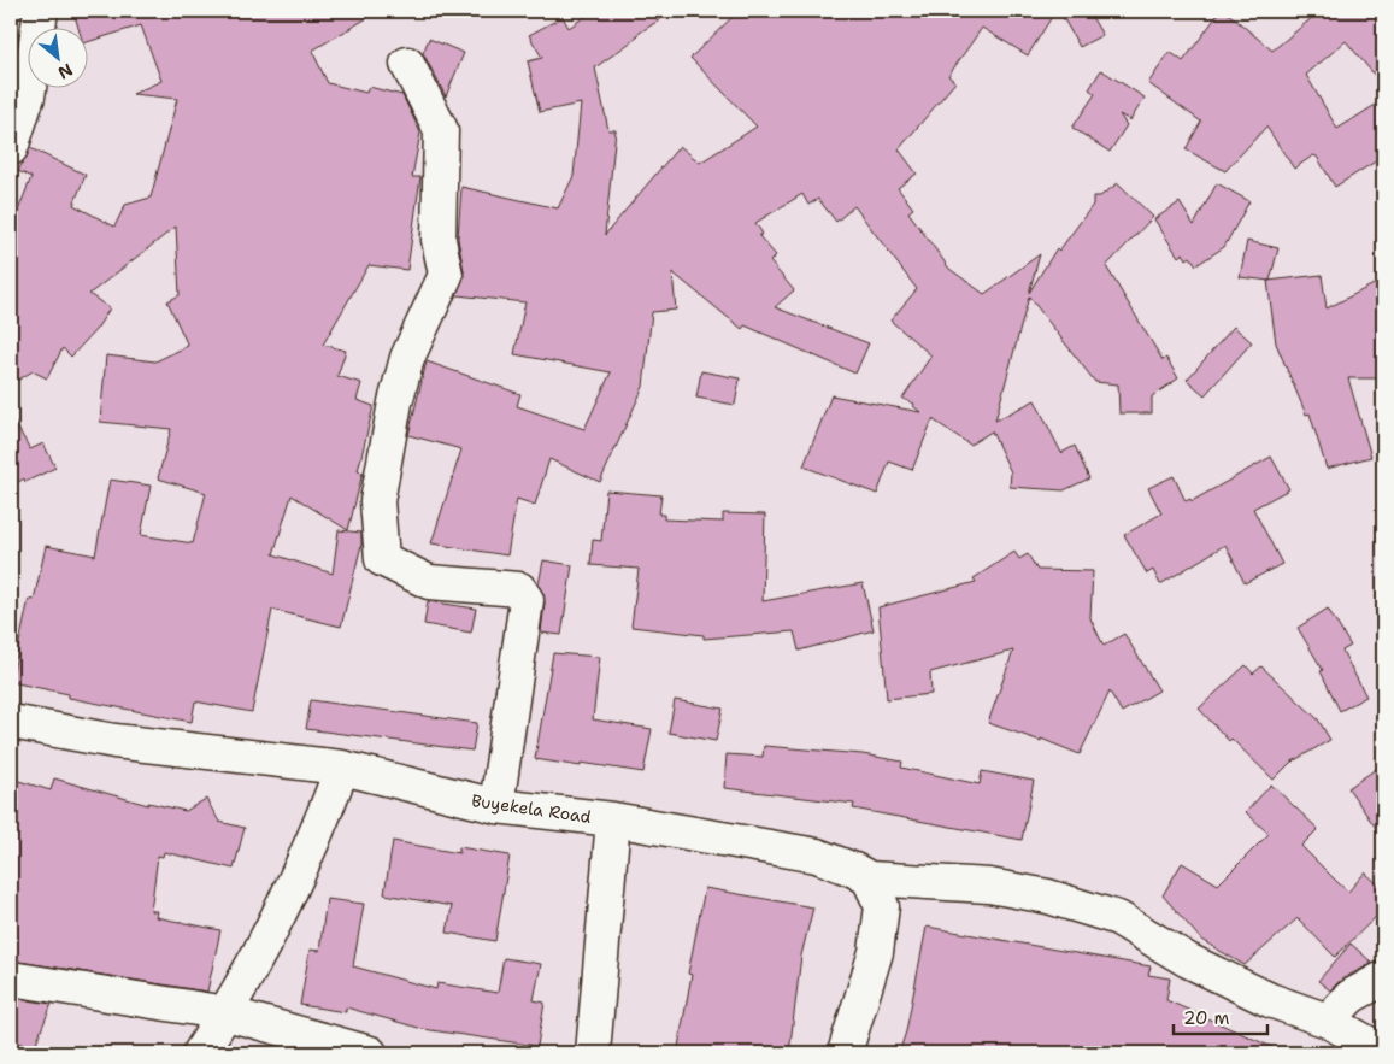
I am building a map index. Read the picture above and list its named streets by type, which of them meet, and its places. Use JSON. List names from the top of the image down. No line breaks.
{"streets":{"street":["Buyekela Road"]},"scale_bar":"20 m","north":"bottom right"}
